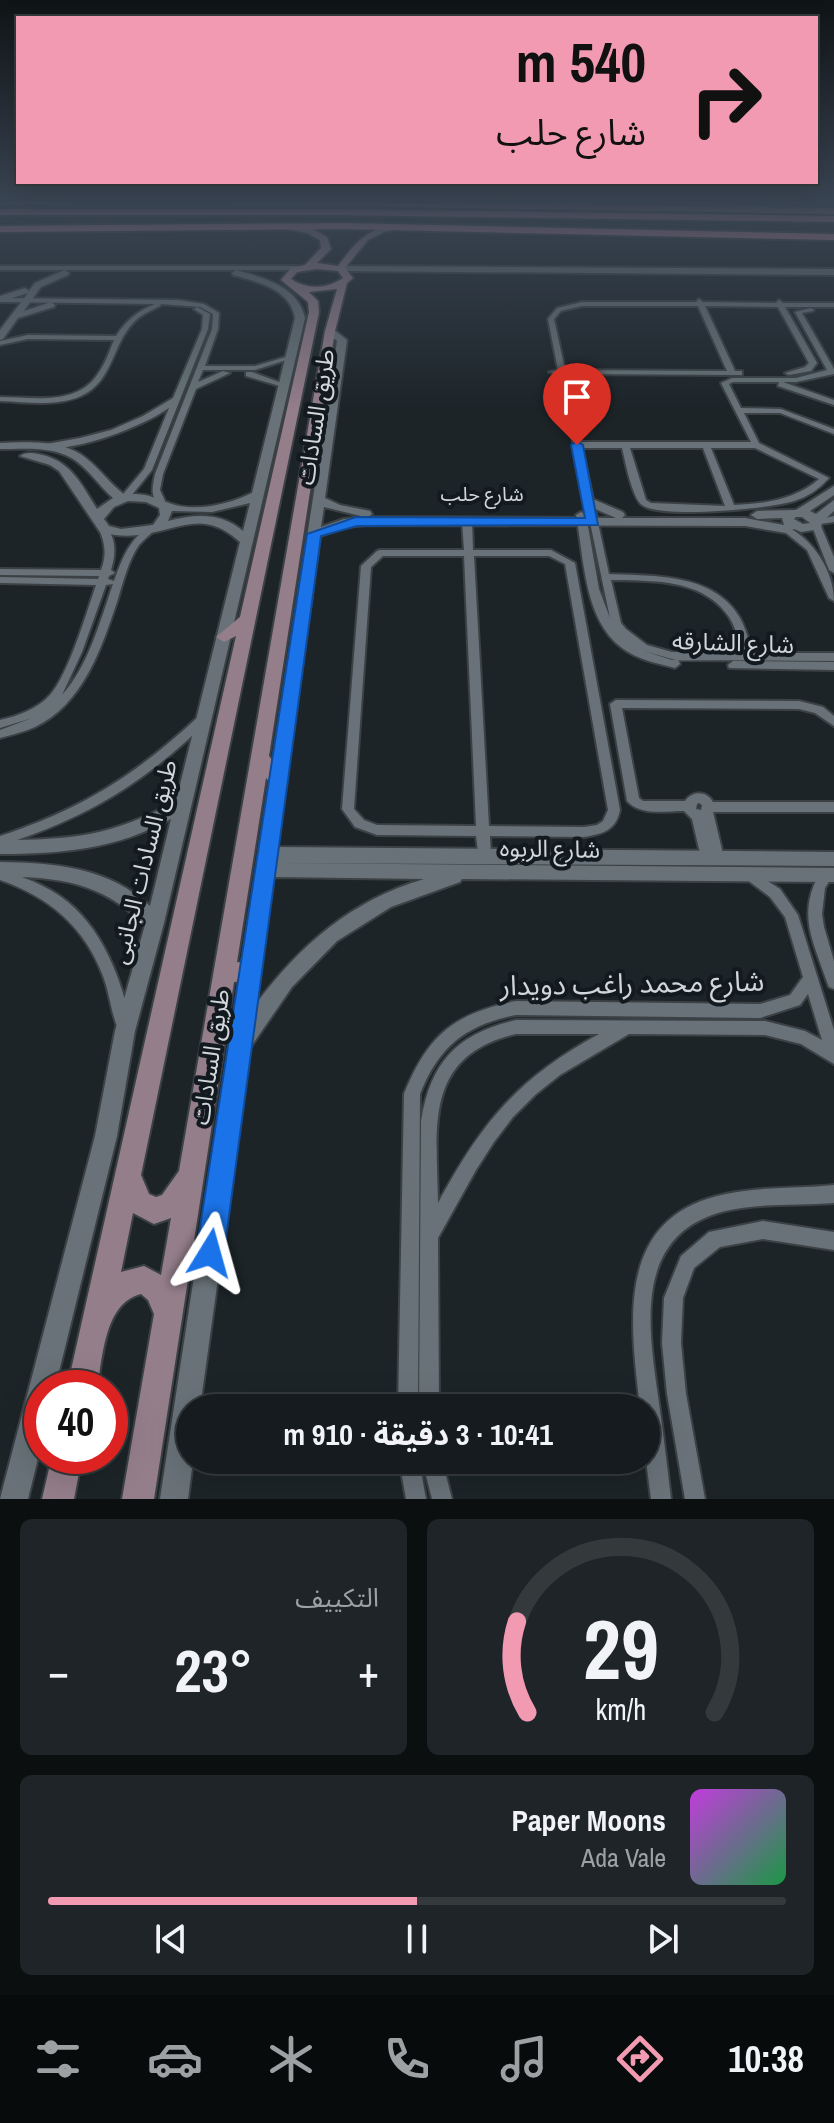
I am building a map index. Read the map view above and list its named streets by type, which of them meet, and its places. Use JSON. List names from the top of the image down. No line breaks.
{"streets":{"main road":["طريق السادات"],"street":["شارع حلب","شارع الشارقه","شارع الربوه","طريق السادات الجانبى","شارع محمد راغب دويدار"]},"crossings":[["طريق السادات","طريق السادات الجانبى"],["شارع حلب","شارع الشارقه"],["شارع حلب","طريق السادات الجانبى"],["شارع الربوه","طريق السادات الجانبى"]],"page":{"turn":["540 m","شارع حلب"],"limit":"40","trip":"10:41 · 3 دقيقة · 910 m","tile":"التكييف","heat":["−","23°","+"],"song":["Paper Moons","Ada Vale"],"tabs":"10:38","gauge":["29","km/h"]}}
